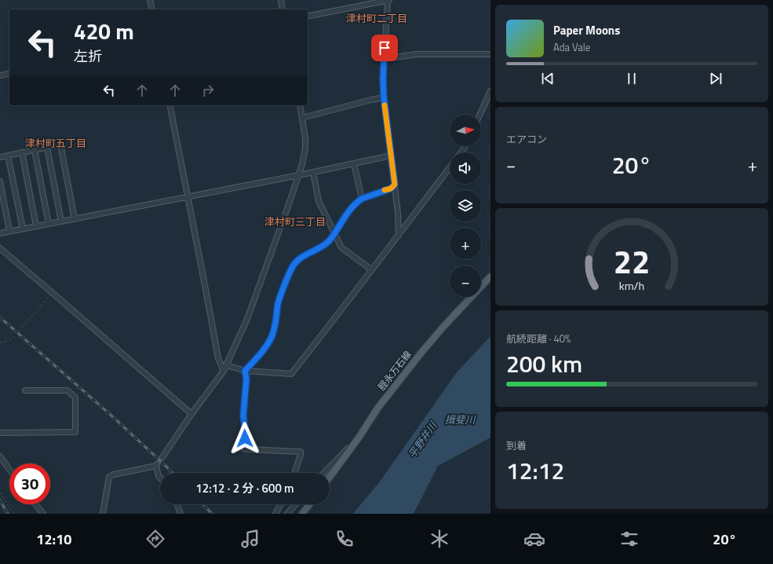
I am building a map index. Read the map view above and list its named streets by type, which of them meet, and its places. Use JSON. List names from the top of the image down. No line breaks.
{"streets":{"main road":["脛永万石線"]},"districts":["津村町二丁目","津村町五丁目","津村町三丁目"],"water":["揖斐川","平野井川"],"north":"right","page":{"turn":["420 m","左折"],"song":["Paper Moons","Ada Vale"],"tile":["エアコン",["航続距離 · 40%","200 km"],["到着","12:12"]],"map_buttons":["+","−"],"heat":["−","20°","+"],"limit":"30","trip":"12:12 · 2 分 · 600 m","tabs":["12:10","20°"],"gauge":["22","km/h"]}}
